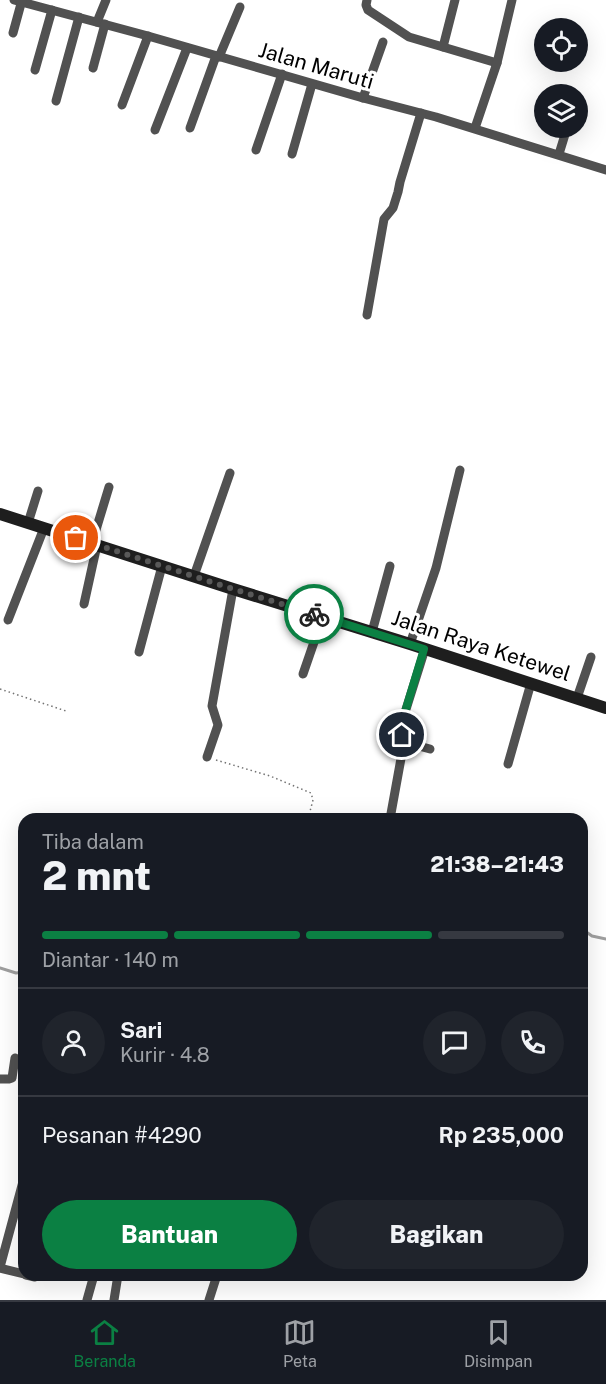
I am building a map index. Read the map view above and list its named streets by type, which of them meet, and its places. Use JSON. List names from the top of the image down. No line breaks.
{"streets":{"main road":["Jalan Raya Ketewel"],"street":["Jalan Maruti"]},"page":{"heading":["2 mnt","Tiba dalam","21:38–21:43"],"panel":["Sari","Kurir · 4.8","Pesanan #4290","Rp 235,000"],"bar":"Diantar · 140 m","buttons":["Bantuan","Bagikan"],"tabs":["Beranda","Peta","Disimpan"]}}
